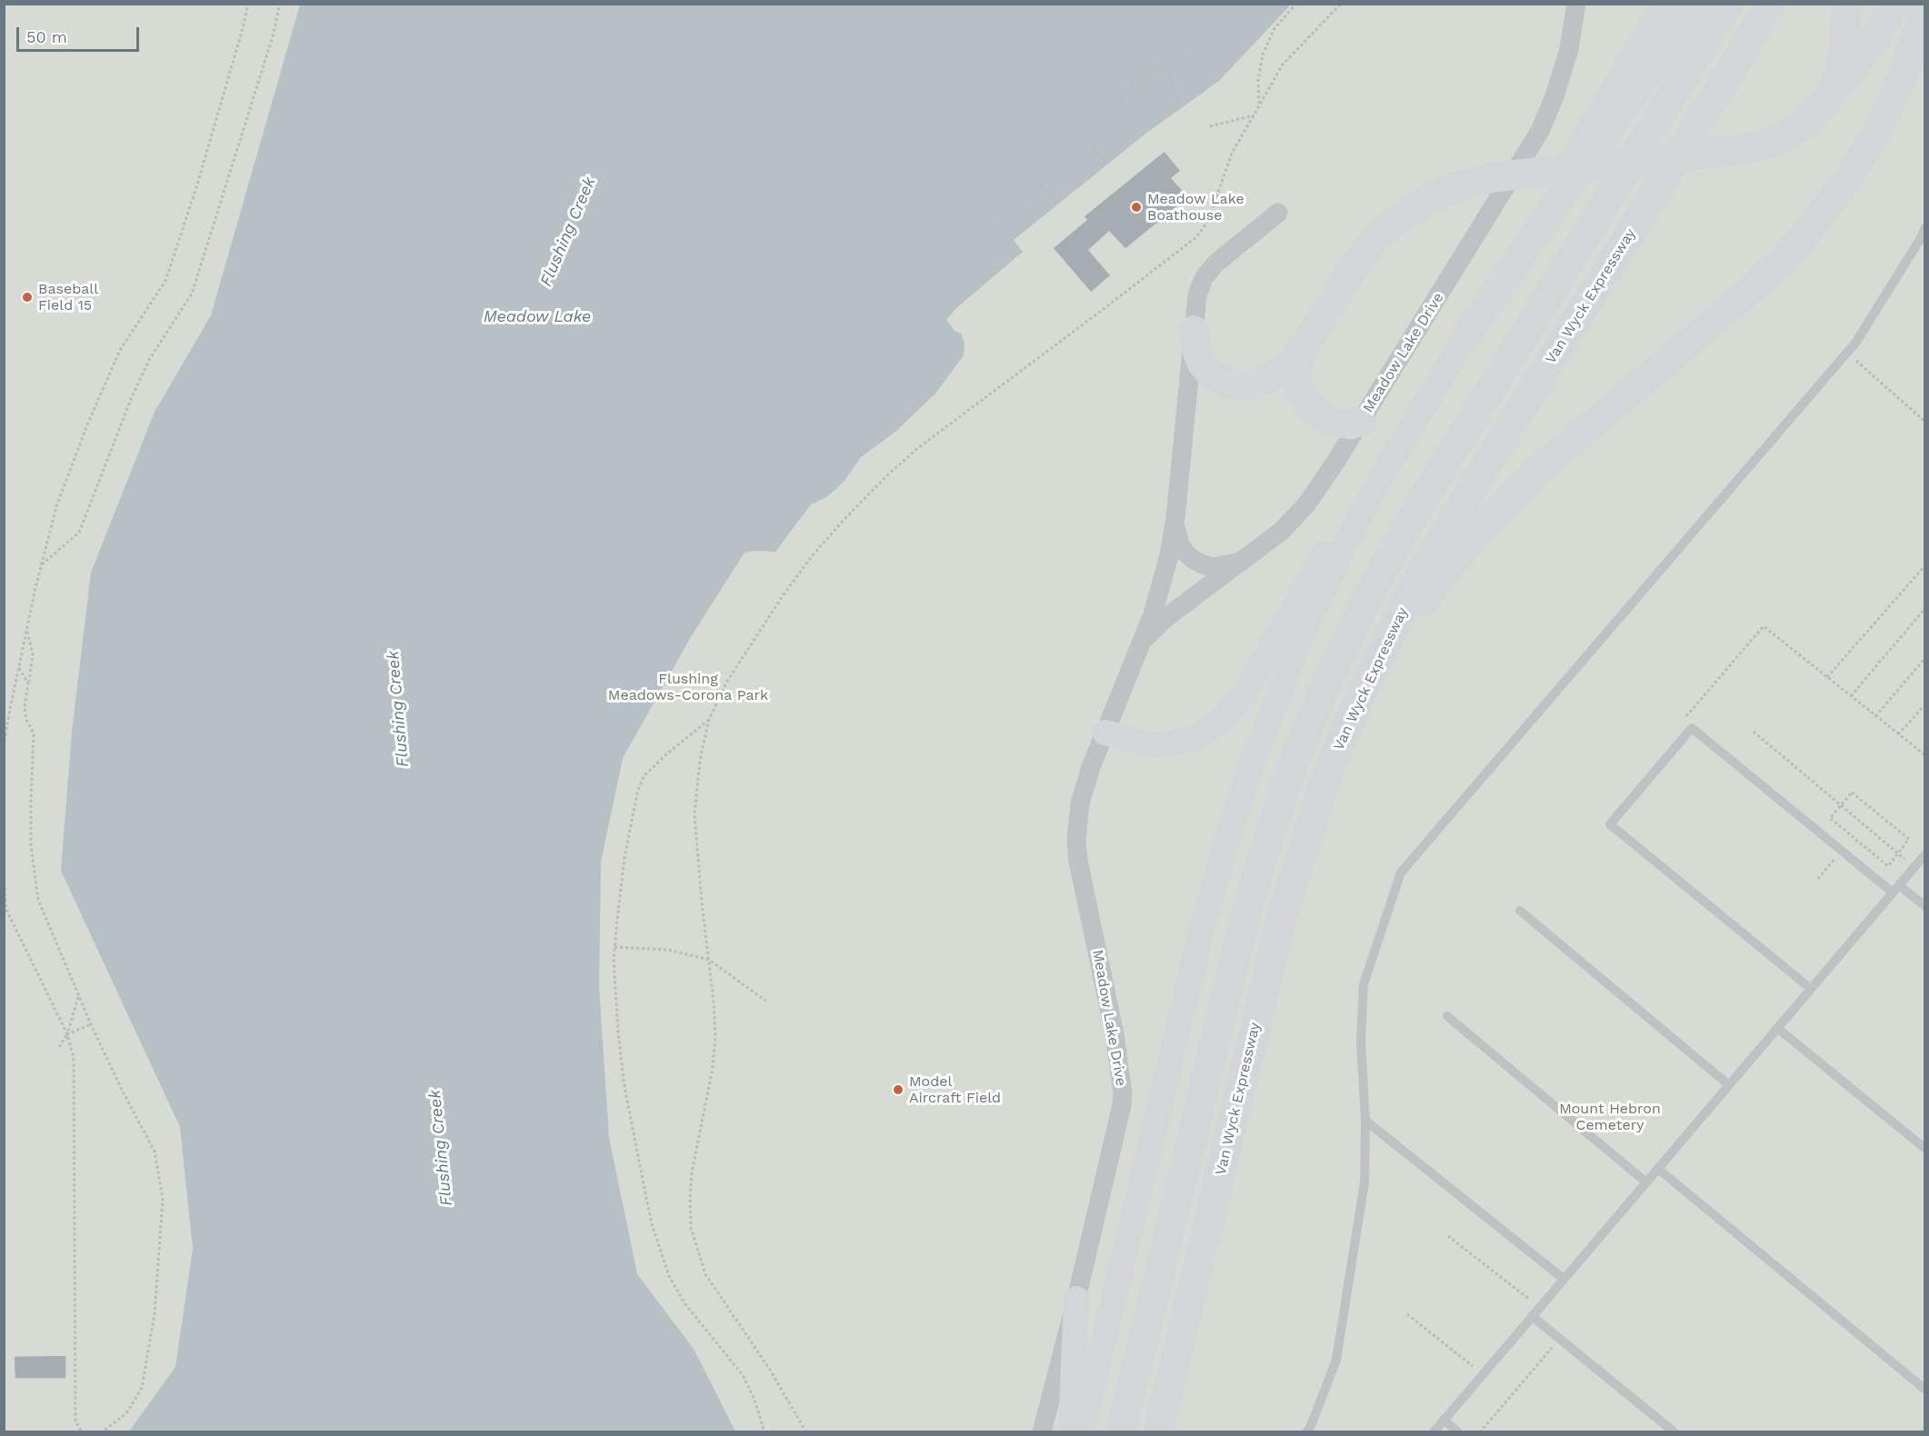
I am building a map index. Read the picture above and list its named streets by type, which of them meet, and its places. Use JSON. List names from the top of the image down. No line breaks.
{"streets":{"highway":["Van Wyck Expressway"],"street":["Meadow Lake Drive"]},"water":["Flushing Creek","Meadow Lake"],"parks":["Flushing Meadows-Corona Park","Mount Hebron Cemetery"],"places":["Meadow Lake Boathouse","Baseball Field 15","Model Aircraft Field"],"scale_bar":"50 m"}
